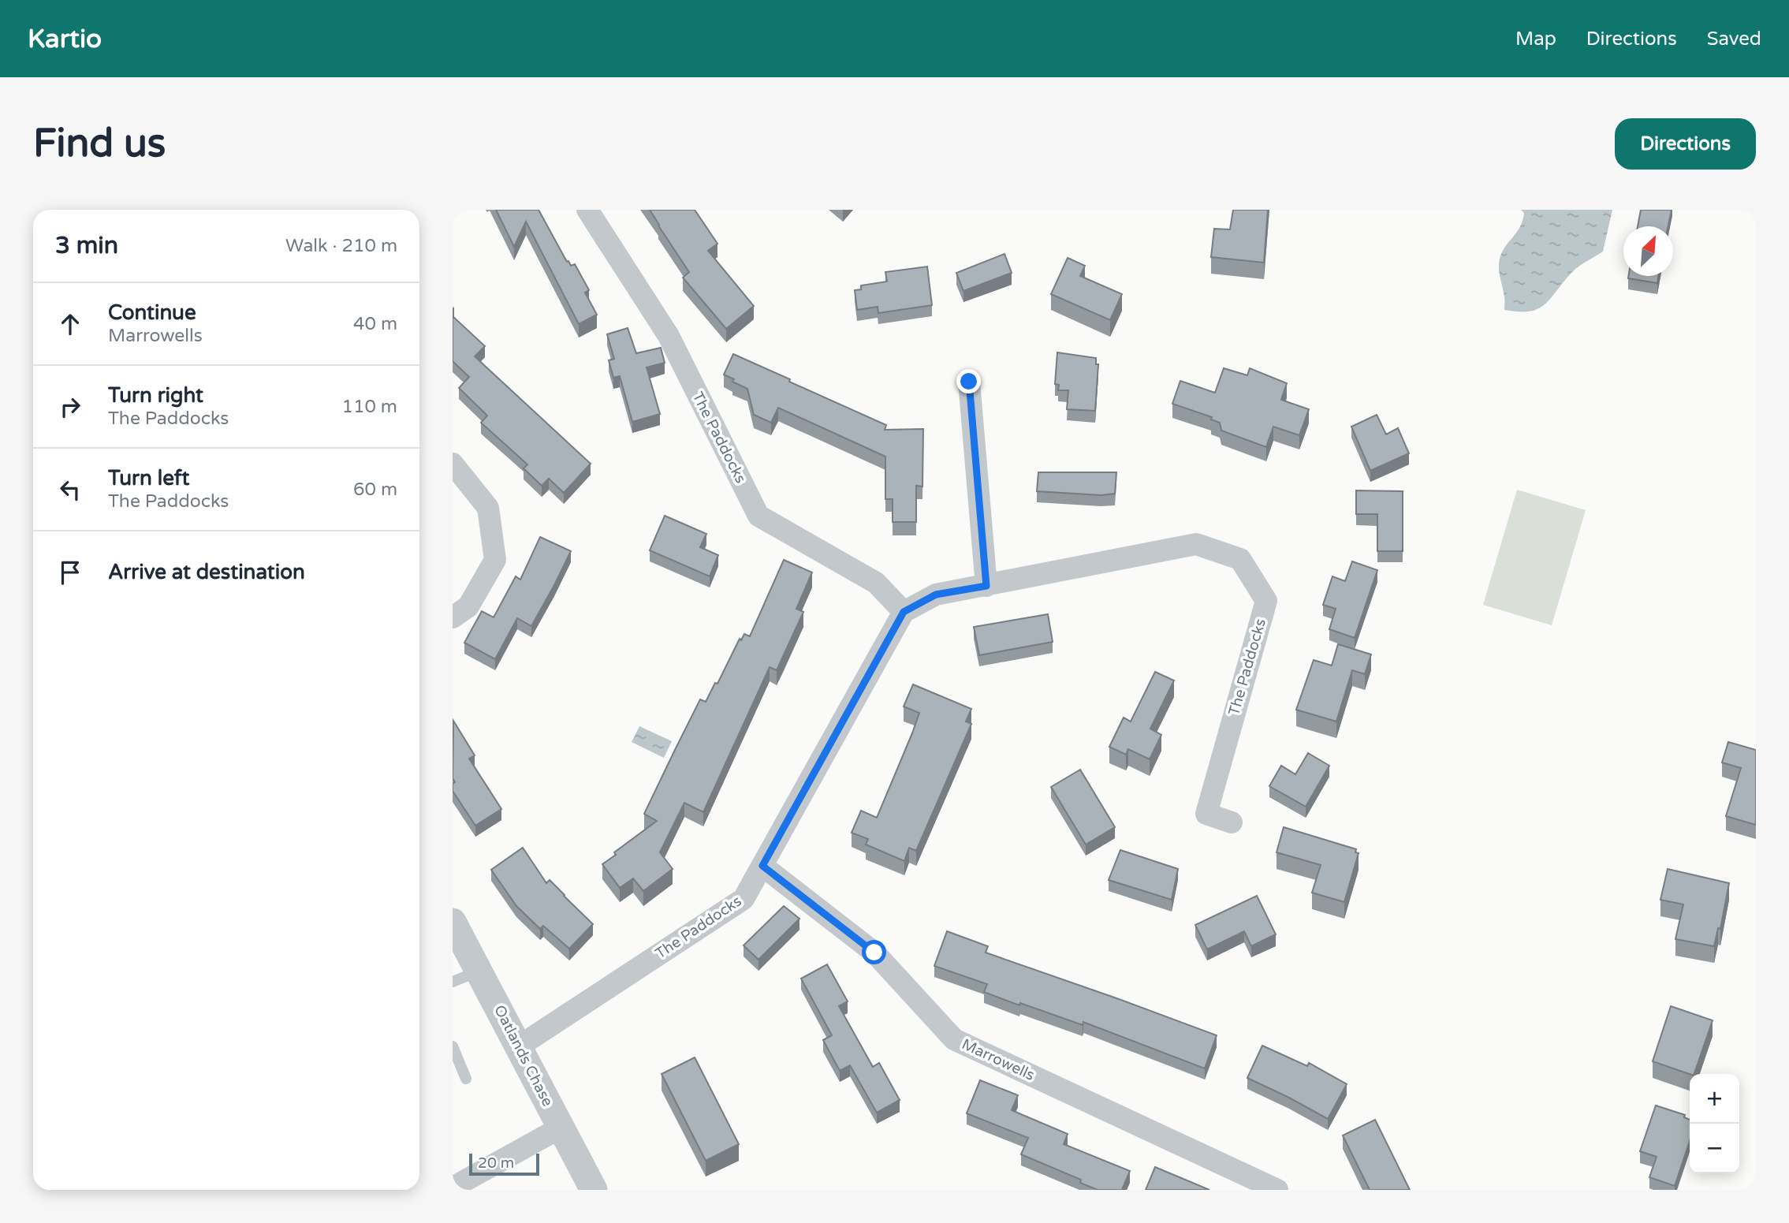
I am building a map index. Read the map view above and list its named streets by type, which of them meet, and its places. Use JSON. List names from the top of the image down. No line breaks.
{"streets":{"street":["The Paddocks","Oatlands Chase","Marrowells"]},"crossings":[["The Paddocks","Oatlands Chase"],["The Paddocks","Marrowells"]],"scale_bar":"20 m","north":"top right","page":{"header":"Kartio","nav":["Map","Directions","Saved"],"buttons":"Directions","title":"Find us","heading":["3 min","Walk · 210 m"],"list":[["Continue","Marrowells","40 m"],["Turn right","The Paddocks","110 m"],["Turn left","The Paddocks","60 m"],"Arrive at destination"],"map_buttons":["+","−"],"scale":"20 m"}}
